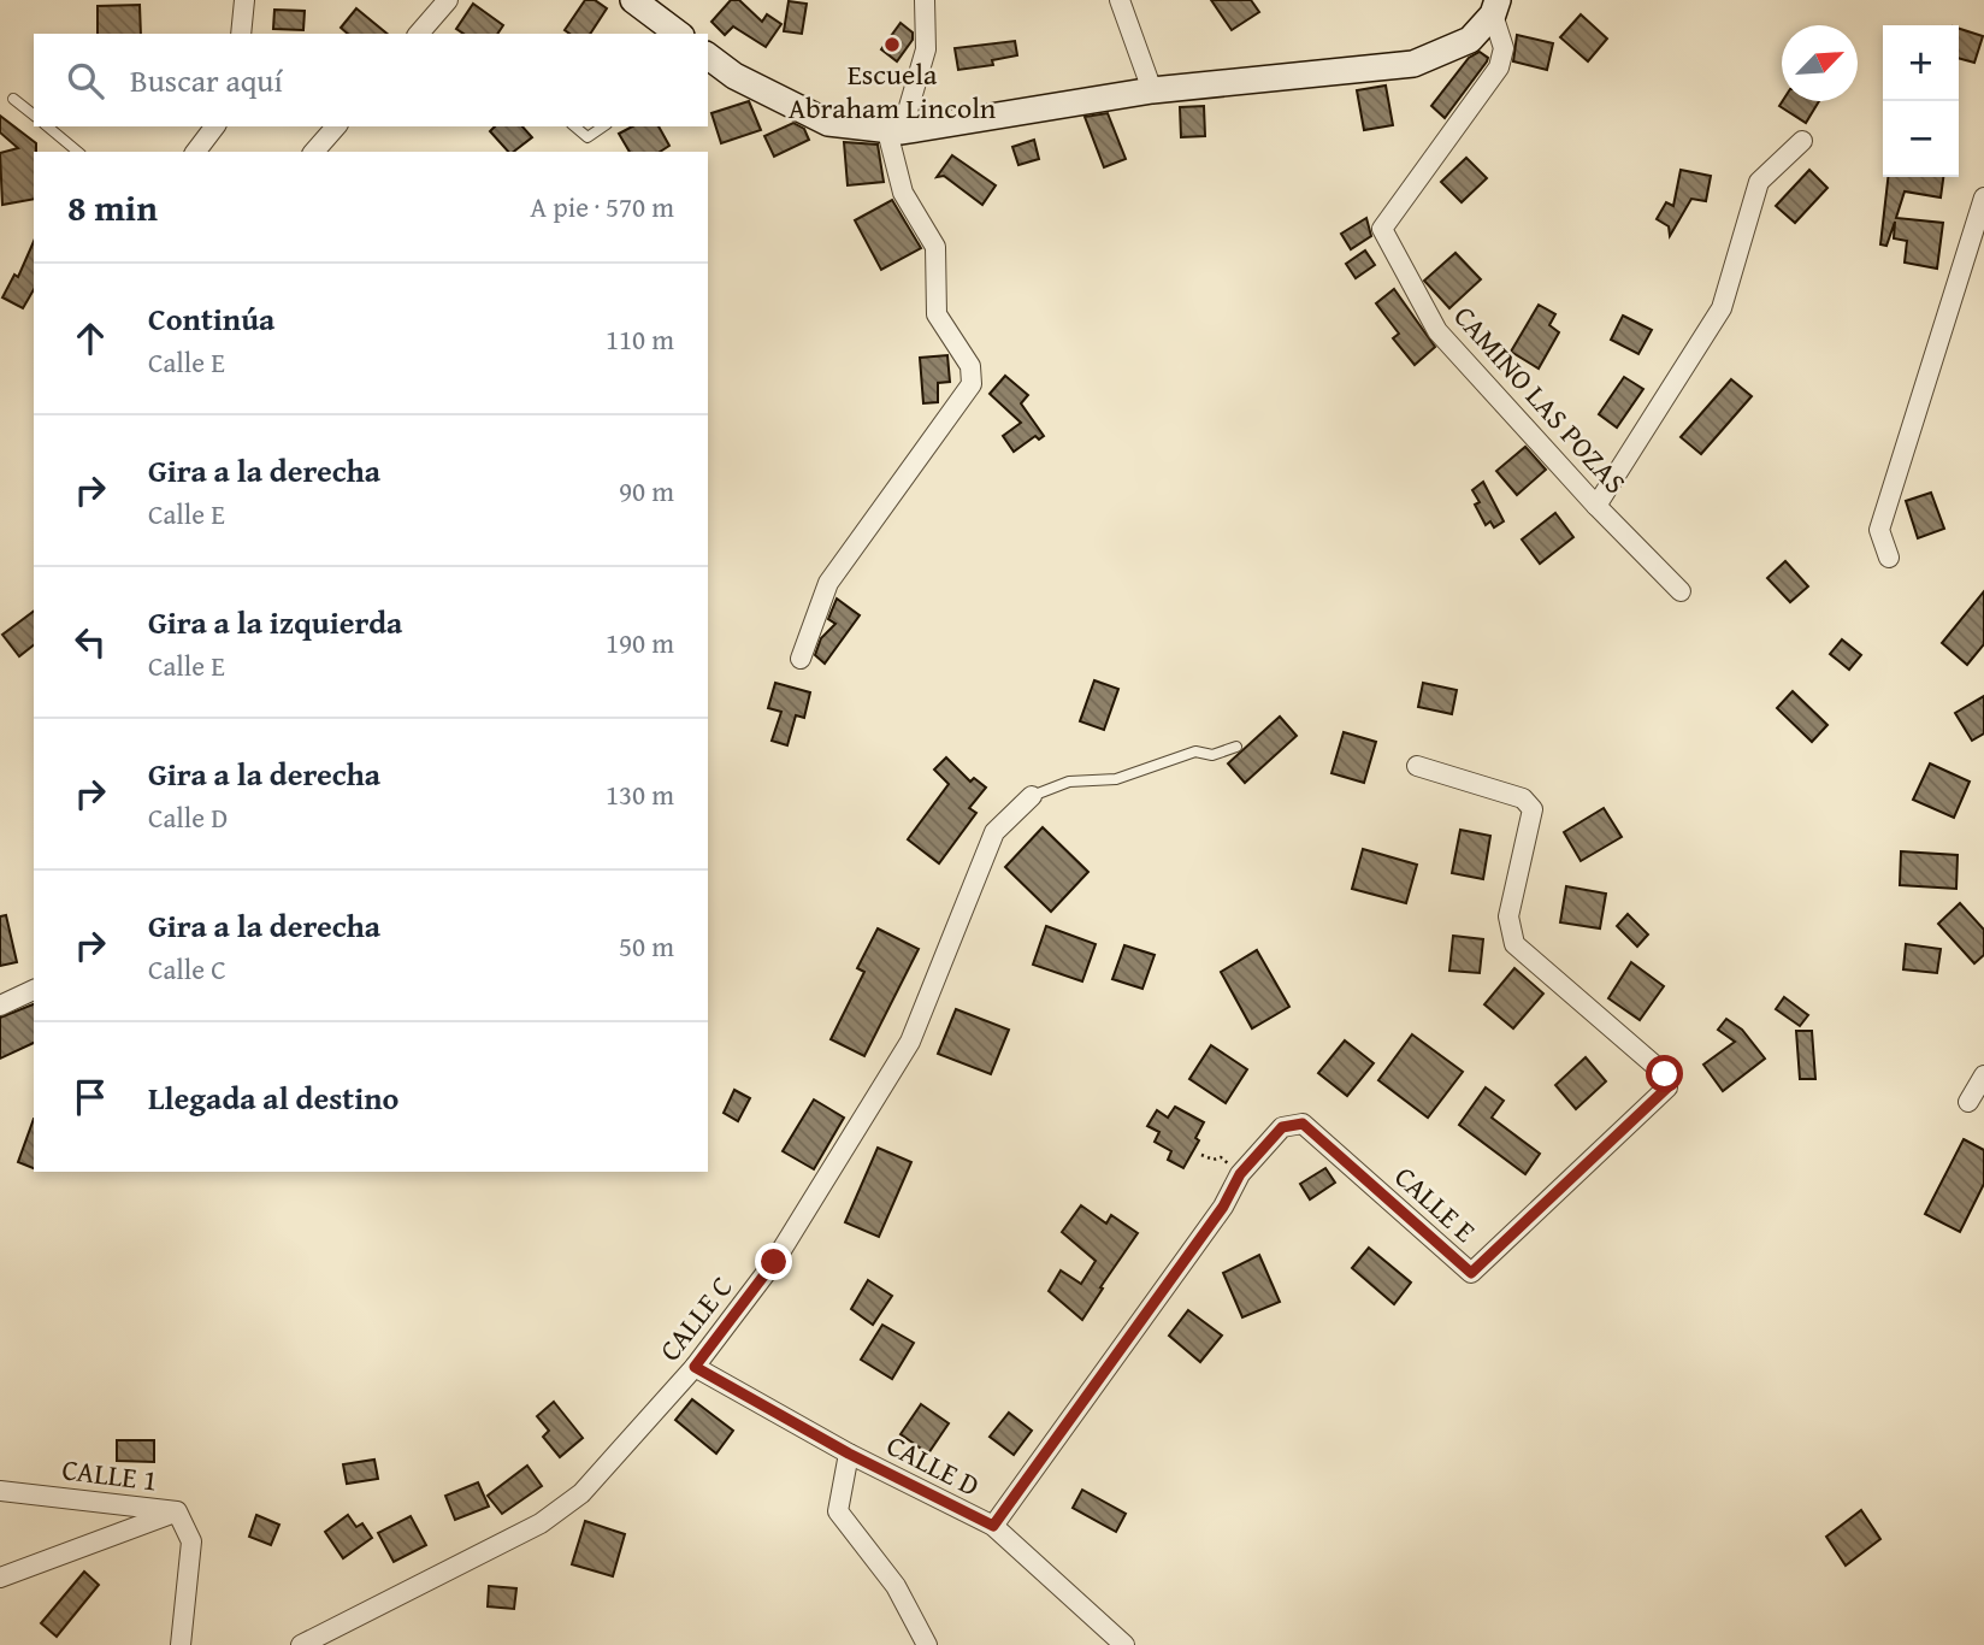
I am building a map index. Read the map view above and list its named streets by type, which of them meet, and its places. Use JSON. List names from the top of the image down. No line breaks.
{"streets":{"street":["CAMINO LAS POZAS","CALLE E","CALLE C","CALLE D","CALLE 1"]},"crossings":[["CALLE E","CALLE D"],["CALLE C","CALLE D"]],"places":["Escuela Abraham Lincoln"],"north":"top right","page":{"map_buttons":["+","−"],"search":"Buscar aquí","heading":["8 min","A pie · 570 m"],"list":[["Continúa","Calle E","110 m"],["Gira a la derecha","Calle E","90 m"],["Gira a la izquierda","Calle E","190 m"],["Gira a la derecha","Calle D","130 m"],["Gira a la derecha","Calle C","50 m"],"Llegada al destino"]}}
